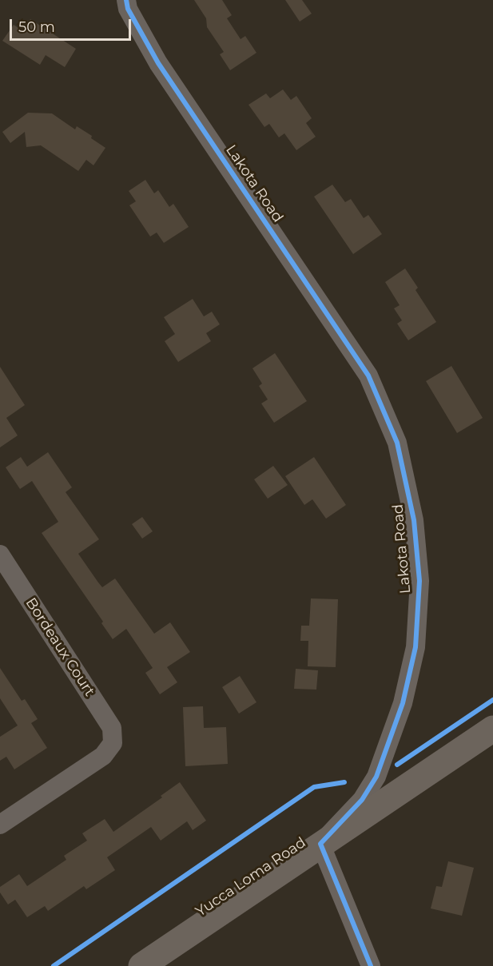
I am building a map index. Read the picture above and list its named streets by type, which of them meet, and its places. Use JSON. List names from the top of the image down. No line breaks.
{"streets":{"main road":["Yucca Loma Road"],"street":["Lakota Road","Bordeaux Court"]},"crossings":[["Lakota Road","Yucca Loma Road"]],"scale_bar":"50 m"}
